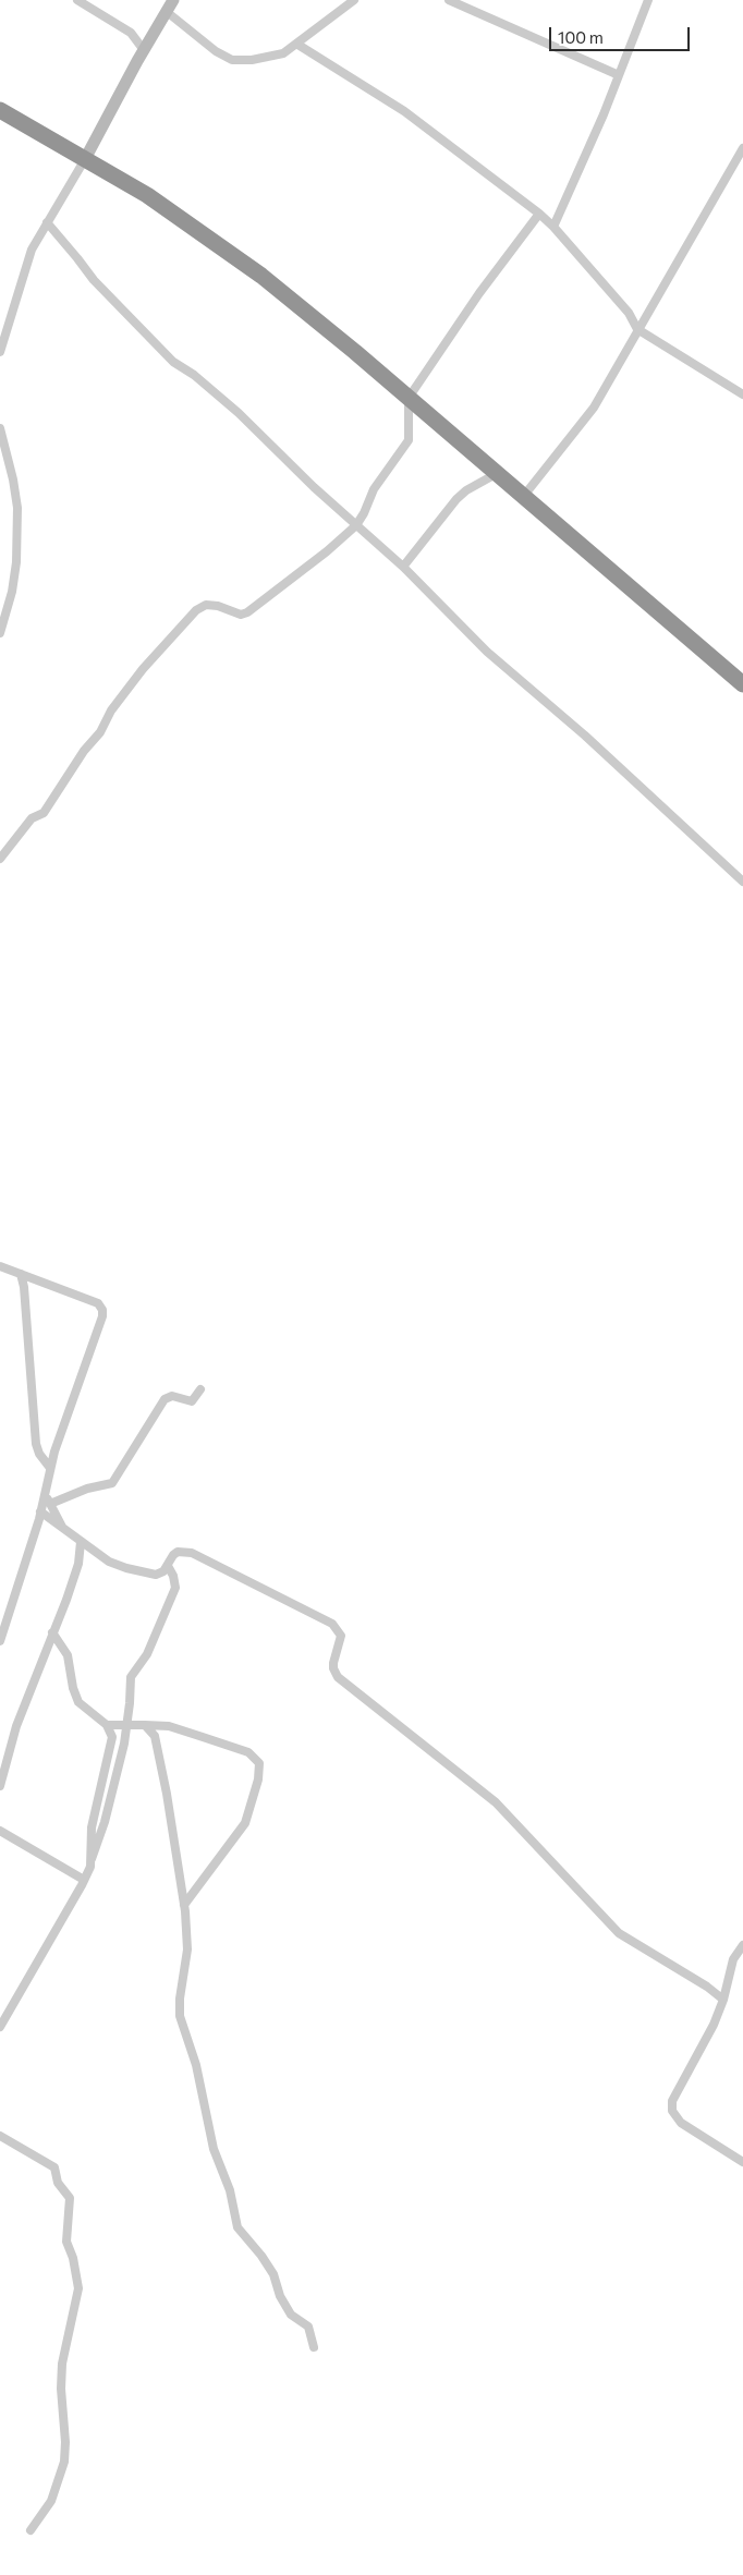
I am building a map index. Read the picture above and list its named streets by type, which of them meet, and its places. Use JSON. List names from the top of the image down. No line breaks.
{"scale_bar":"100 m"}
